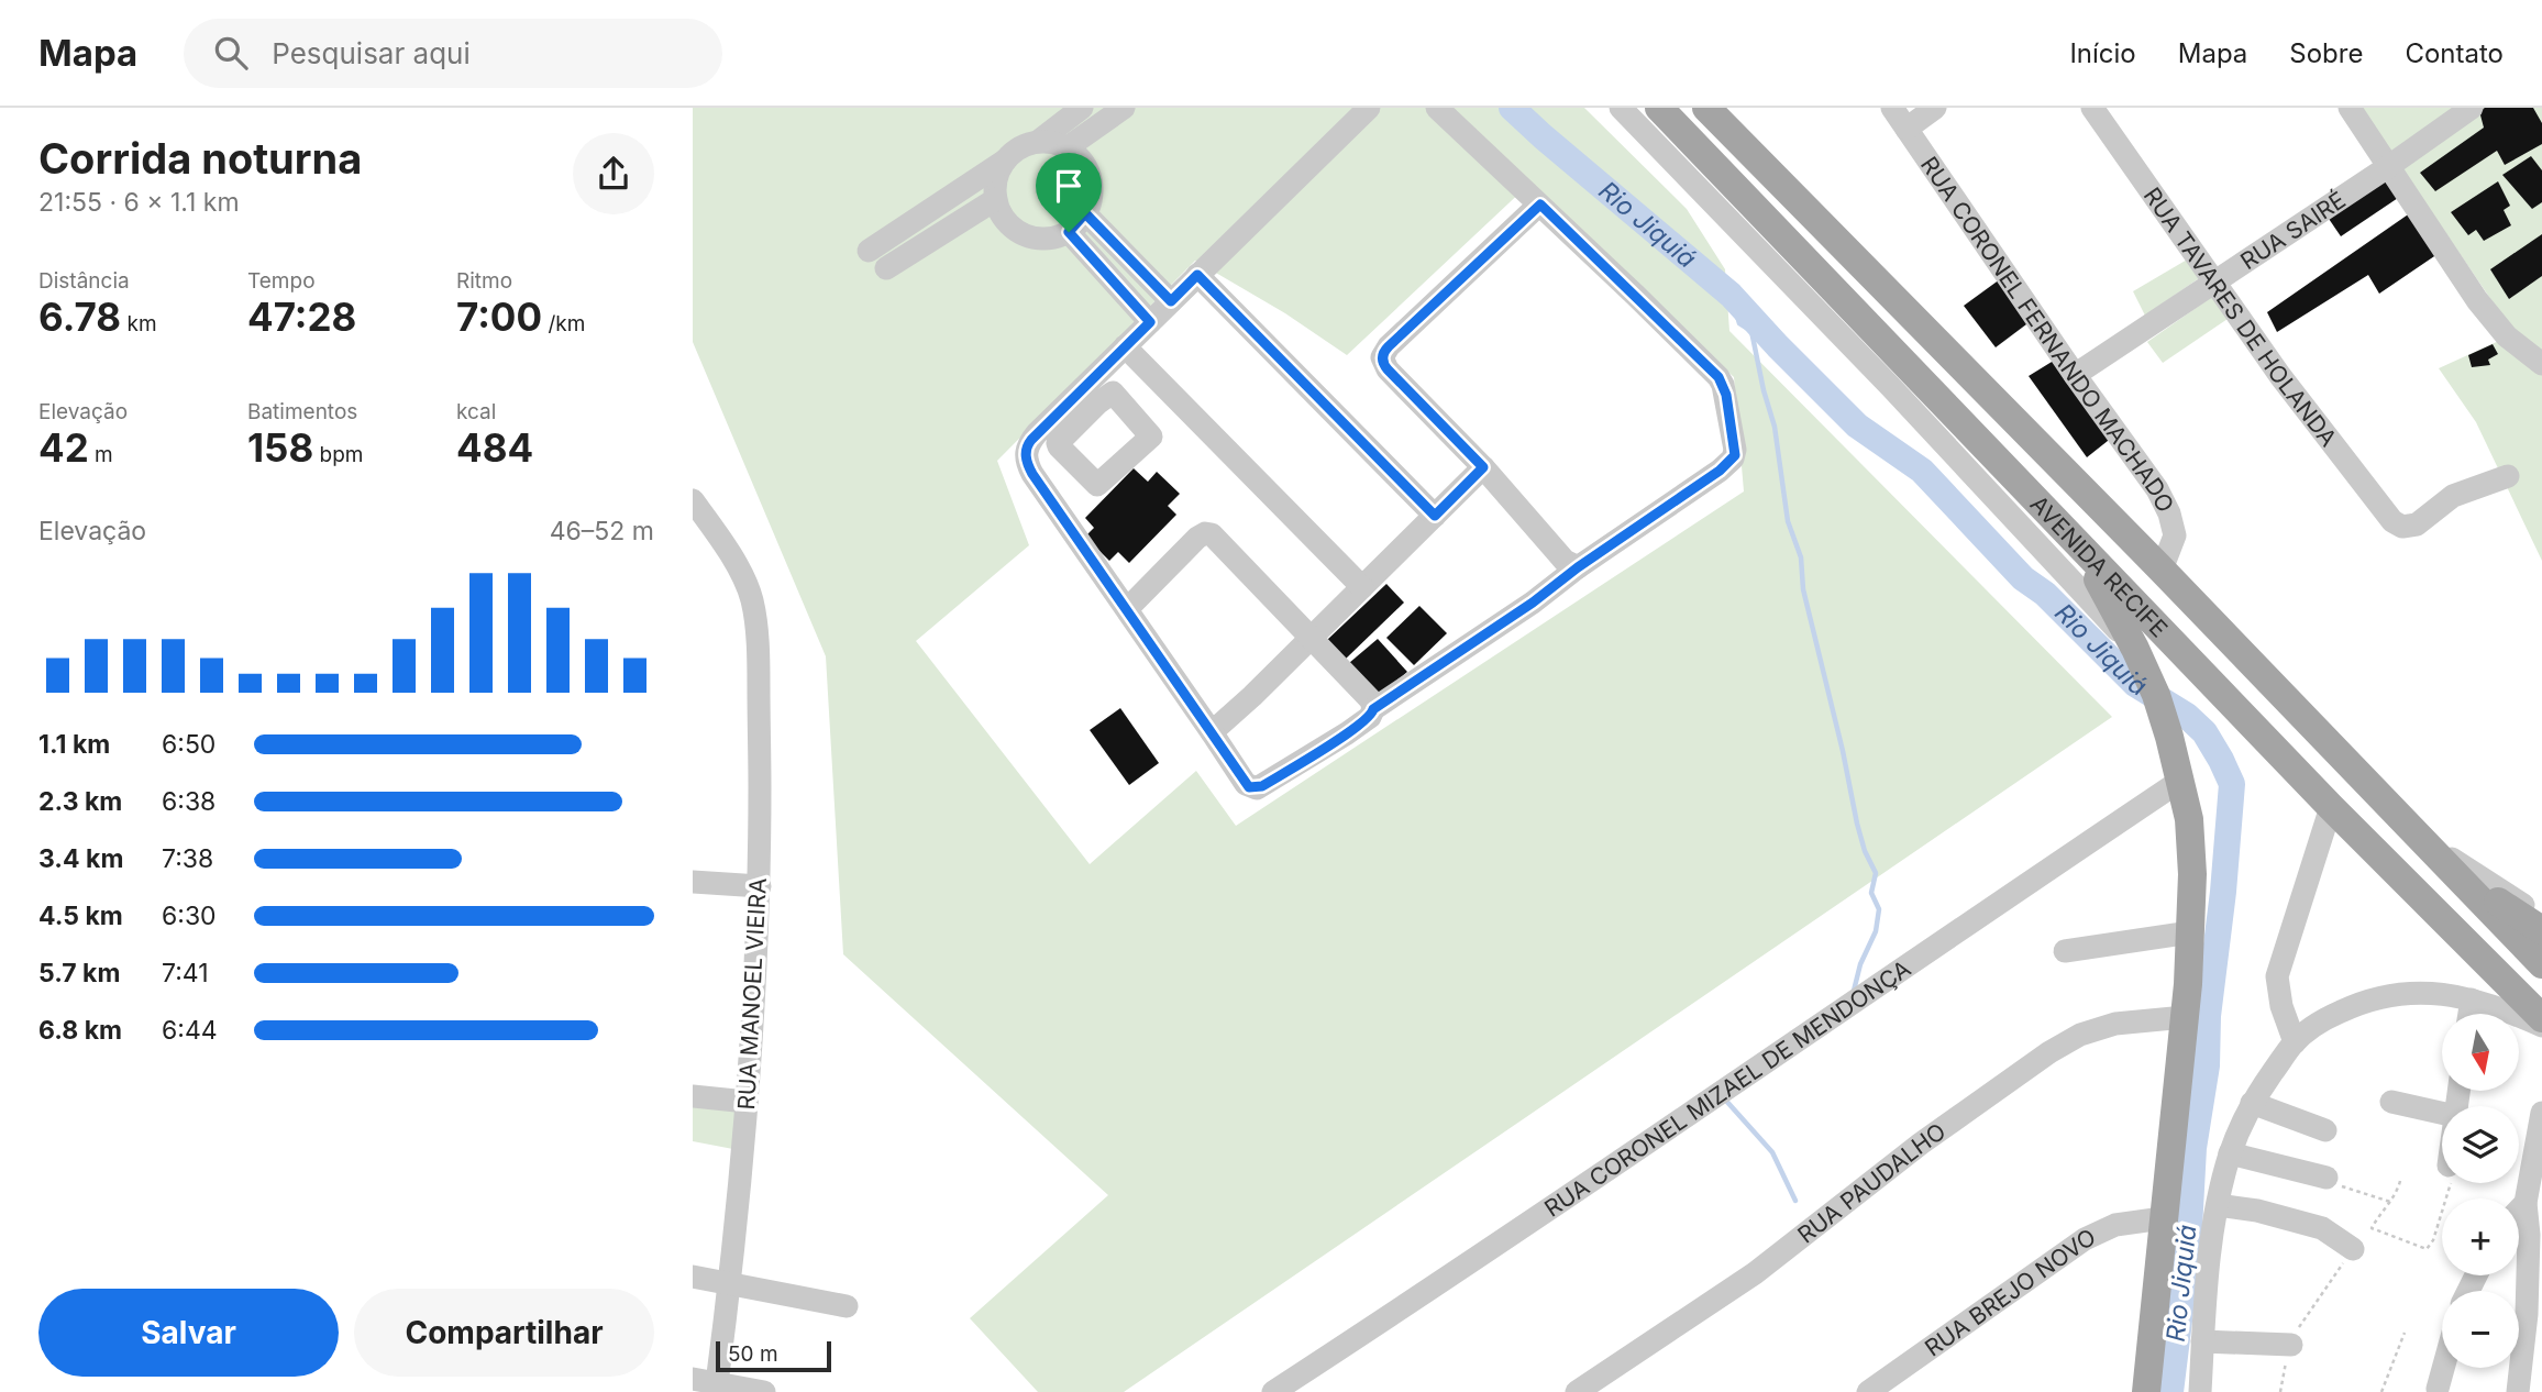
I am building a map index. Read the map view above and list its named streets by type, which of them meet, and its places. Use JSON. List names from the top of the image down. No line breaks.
{"streets":{"main road":["AVENIDA RECIFE"],"street":["RUA SAIRÉ","RUA TAVARES DE HOLANDA","RUA CORONEL FERNANDO MACHADO","RUA MANOEL VIEIRA","RUA CORONEL MIZAEL DE MENDONÇA","RUA PAUDALHO","RUA BREJO NOVO"]},"crossings":[["RUA SAIRÉ","RUA TAVARES DE HOLANDA"],["RUA SAIRÉ","RUA CORONEL FERNANDO MACHADO"],["RUA CORONEL FERNANDO MACHADO","AVENIDA RECIFE"]],"water":["Rio Jiquiá"],"scale_bar":"50 m","north":"bottom","page":{"header":"Mapa","search":"Pesquisar aqui","nav":["Início","Mapa","Sobre","Contato"],"heading":["Corrida noturna","21:55 · 6 × 1.1 km"],"stats":[["Distância","6.78 km"],["Tempo","47:28"],["Ritmo","7:00 /km"],["Elevação","42 m"],["Batimentos","158 bpm"],["kcal","484"]],"chart":["Elevação","46–52 m"],"list":[{"name":"1.1 km","note":"6:50"},{"name":"2.3 km","note":"6:38"},{"name":"3.4 km","note":"7:38"},{"name":"4.5 km","note":"6:30"},{"name":"5.7 km","note":"7:41"},{"name":"6.8 km","note":"6:44"}],"map_buttons":["+","−"],"buttons":["Salvar","Compartilhar"],"scale":"50 m"}}
